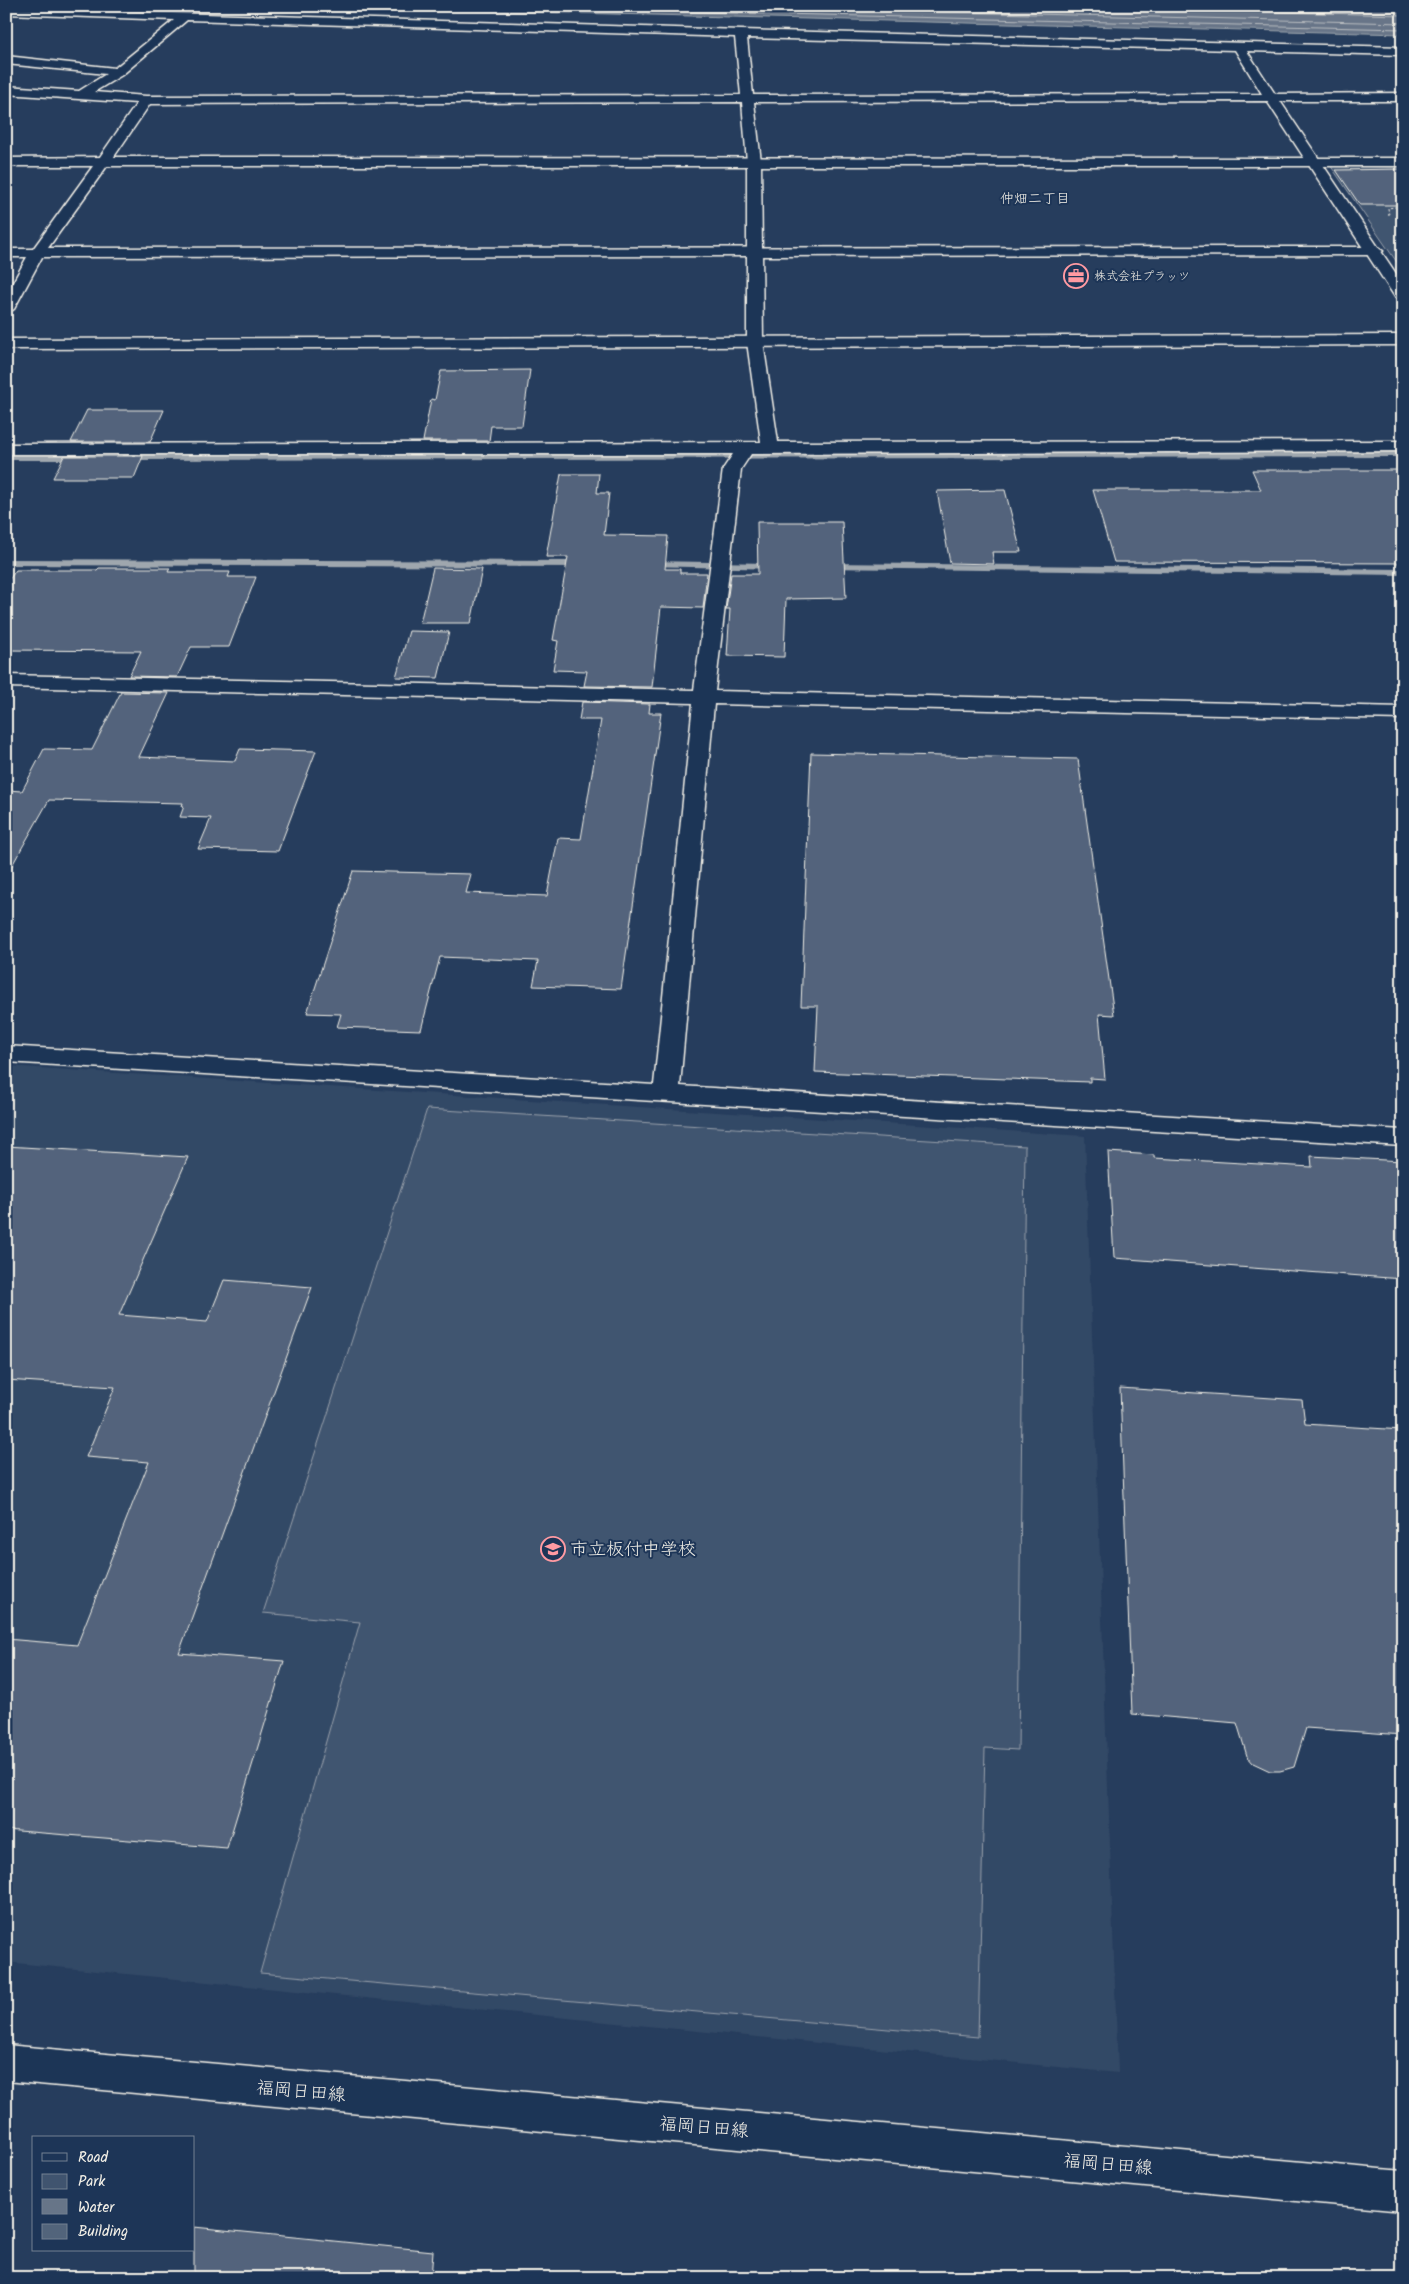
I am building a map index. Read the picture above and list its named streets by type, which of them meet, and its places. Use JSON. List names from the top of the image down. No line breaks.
{"streets":{"street":["福岡日田線"]},"districts":["仲畑二丁目"],"places":{"office":["株式会社プラッツ"],"school or university":["市立板付中学校"]},"legend":["Road","Park","Water","Building"]}
